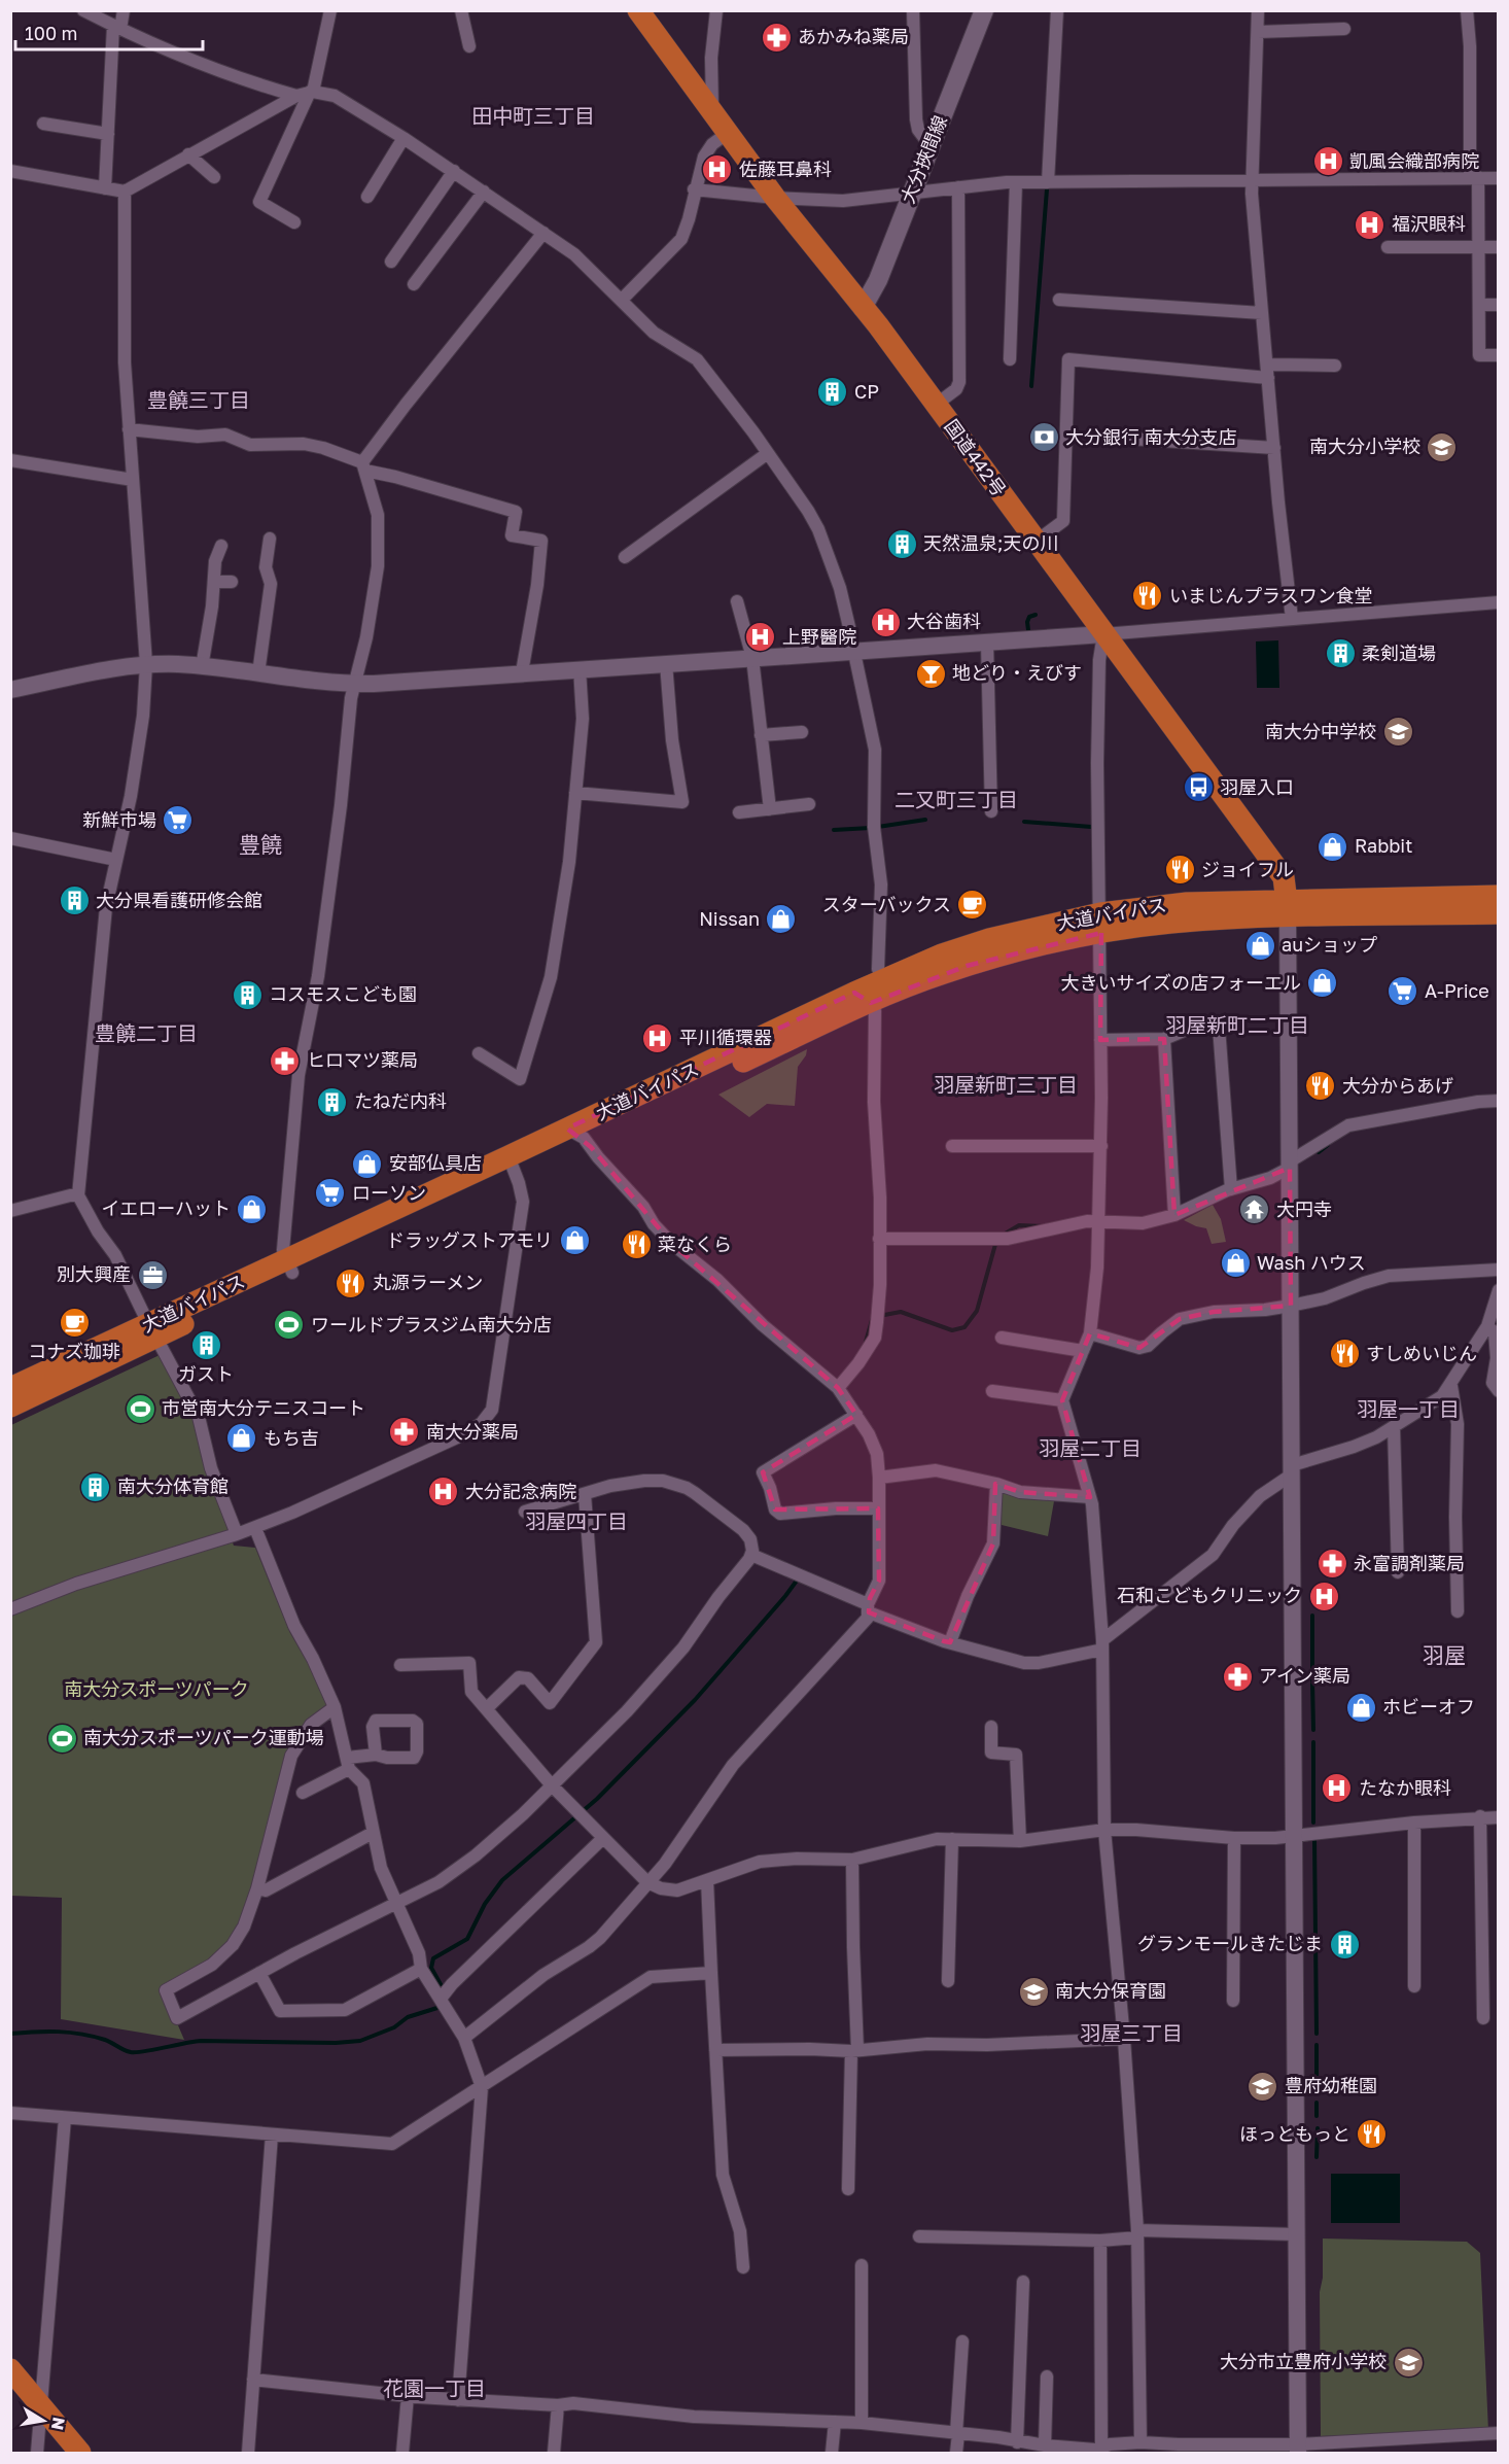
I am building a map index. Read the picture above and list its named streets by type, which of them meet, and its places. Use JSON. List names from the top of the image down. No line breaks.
{"streets":{"highway":["国道442号","大道バイパス"],"main road":["大分挾間線"]},"crossings":[["大分挾間線","国道442号"],["国道442号","大道バイパス"]],"districts":["田中町三丁目","豊饒三丁目","二又町三丁目","豊饒","羽屋新町二丁目","豊饒二丁目","羽屋新町三丁目","羽屋一丁目","羽屋二丁目","羽屋四丁目","羽屋","羽屋三丁目","花園一丁目"],"parks":["南大分スポーツパーク"],"places":{"pharmacy":["あかみね薬局","ヒロマツ薬局","南大分薬局","永富調剤薬局","アイン薬局"],"hospital":["凱風会織部病院","佐藤耳鼻科","福沢眼科","大谷歯科","上野醫院","平川循環器","大分記念病院","石和こどもクリニック","たなか眼科"],"building":["CP","天然温泉;天の川","柔剣道場","大分県看護研修会館","コスモスこども園","たねだ内科","ガスト","南大分体育館","グランモールきたじま"],"bank":["大分銀行 南大分支店"],"school or university":["南大分小学校","南大分中学校","南大分保育園","豊府幼稚園","大分市立豊府小学校"],"restaurant":["いまじんプラスワン食堂","ジョイフル","大分からあげ","菜なくら","丸源ラーメン","すしめいじん","ほっともっと"],"bar":["地どり・えびす"],"bus stop":["羽屋入口"],"supermarket":["新鮮市場","A-Price","ローソン"],"shop":["Rabbit","Nissan","auショップ","大きいサイズの店フォーエル","安部仏具店","イエローハット","ドラッグストアモリ","Wash ハウス","もち吉","ホビーオフ"],"cafe":["スターバックス","コナズ珈琲"],"temple":["大円寺"],"office":["別大興産"],"sports":["ワールドプラスジム南大分店","市営南大分テニスコート","南大分スポーツパーク運動場"]},"scale_bar":"100 m","north":"right"}
